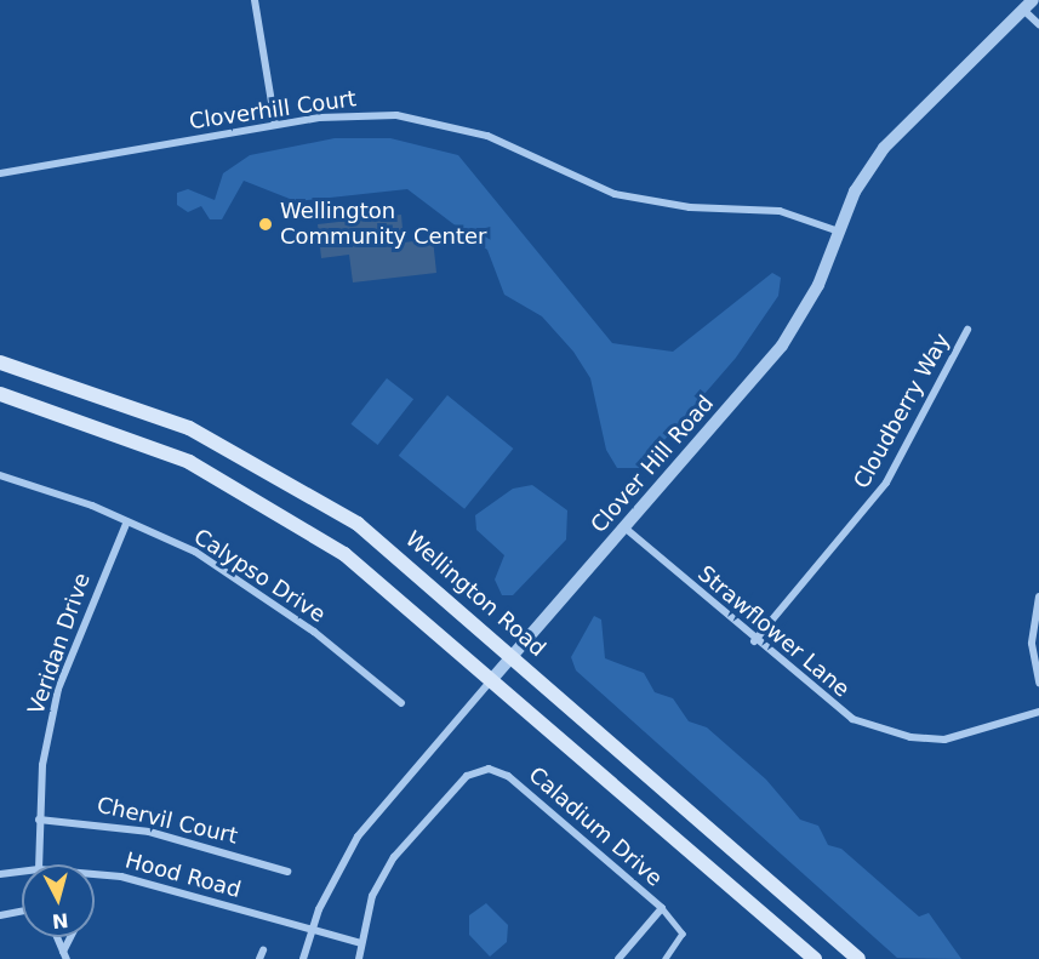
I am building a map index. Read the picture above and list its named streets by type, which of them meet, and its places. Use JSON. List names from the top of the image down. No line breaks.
{"streets":{"main road":["Wellington Road"],"street":["Cloverhill Court","Cloudberry Way","Clover Hill Road","Calypso Drive","Strawflower Lane","Veridan Drive","Chervil Court","Caladium Drive","Hood Road"]},"crossings":[["Cloverhill Court","Clover Hill Road"],["Cloudberry Way","Strawflower Lane"],["Clover Hill Road","Wellington Road"],["Clover Hill Road","Strawflower Lane"],["Clover Hill Road","Hood Road"],["Calypso Drive","Veridan Drive"],["Veridan Drive","Chervil Court"]],"places":["Wellington Community Center"],"north":"bottom"}
